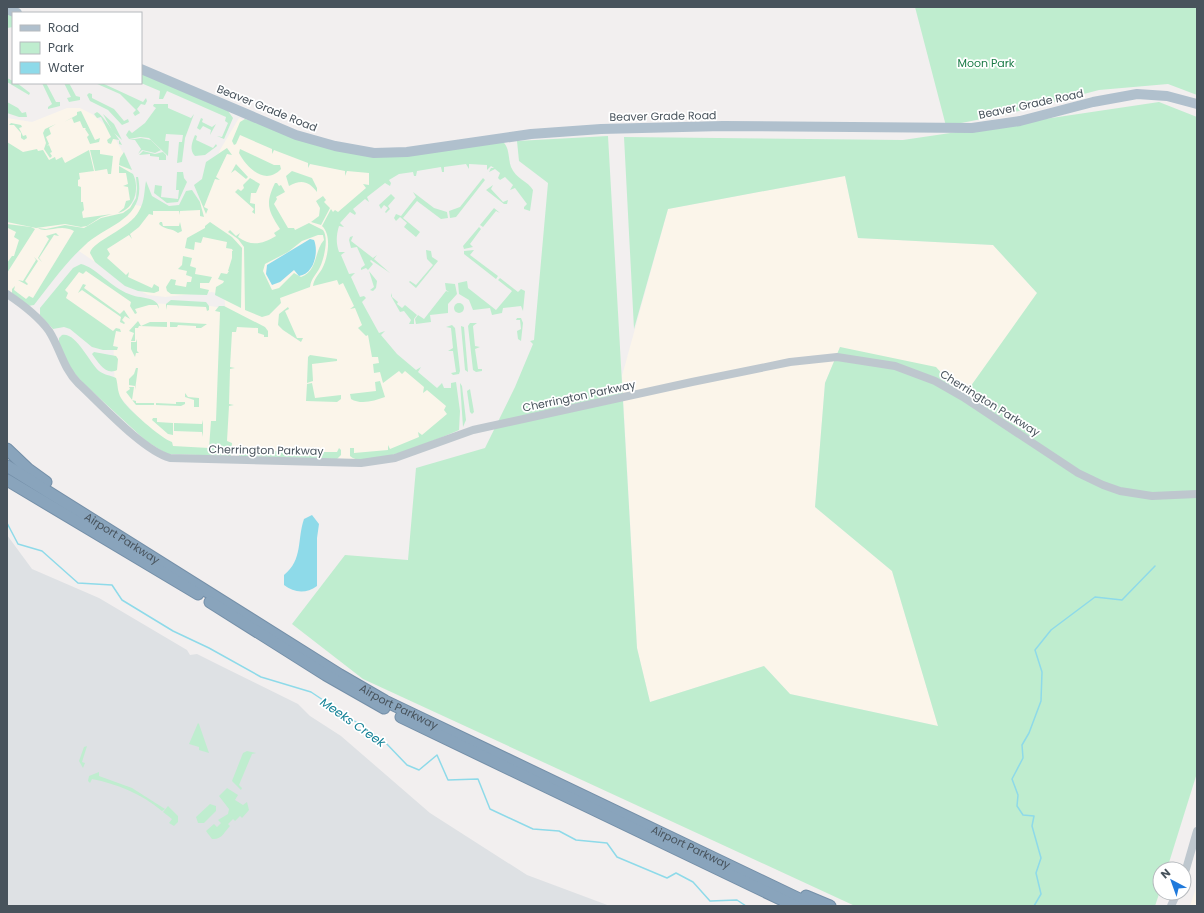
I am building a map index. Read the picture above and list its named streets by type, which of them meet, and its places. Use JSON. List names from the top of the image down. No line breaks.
{"streets":{"highway":["Airport Parkway"],"main road":["Beaver Grade Road"],"street":["Cherrington Parkway"]},"water":["Meeks Creek"],"parks":["Moon Park"],"legend":["Road","Park","Water"],"north":"top left"}
